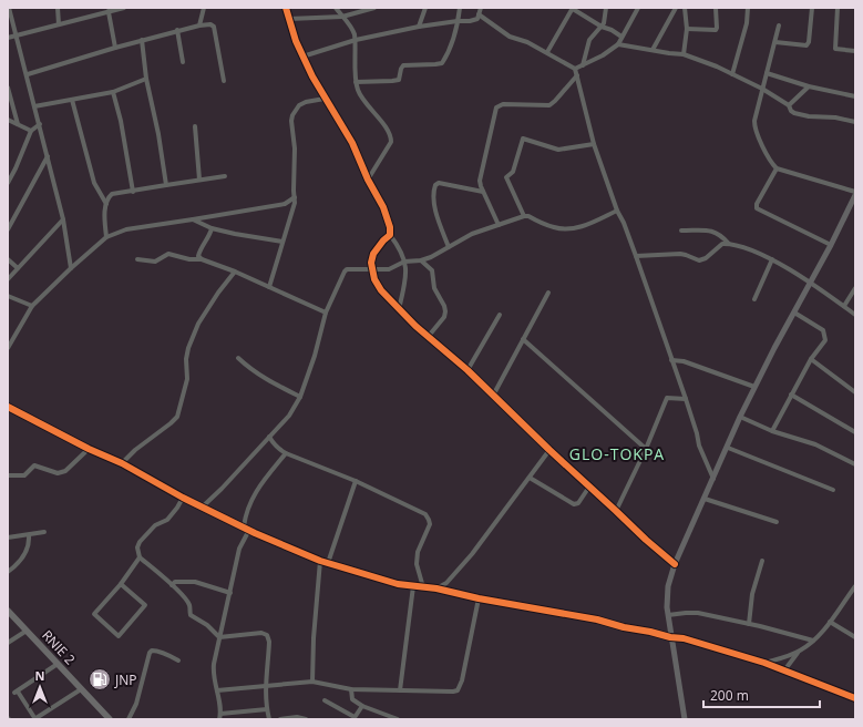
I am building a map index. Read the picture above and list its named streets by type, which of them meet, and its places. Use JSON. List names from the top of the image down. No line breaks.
{"streets":{"highway":["RNIE 2"]},"districts":["GLO-TOKPA"],"places":{"fuel station":["JNP"]},"scale_bar":"200 m","north":"top"}
